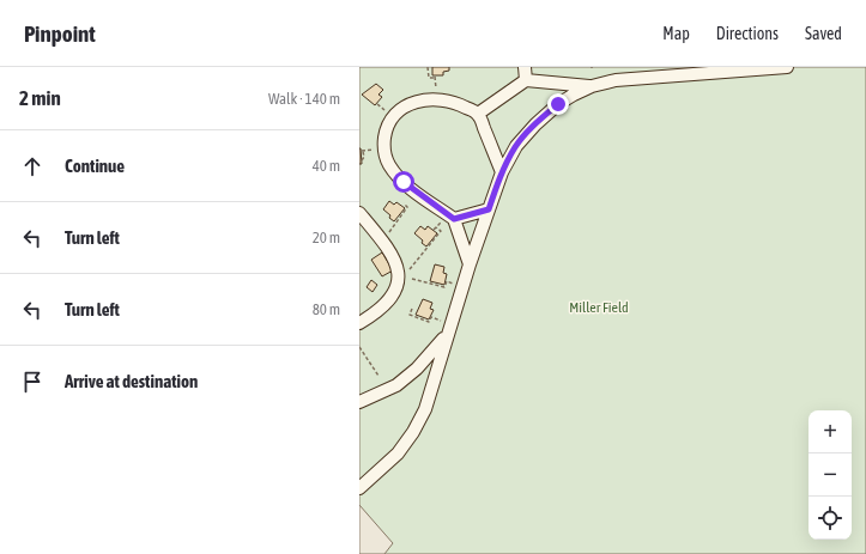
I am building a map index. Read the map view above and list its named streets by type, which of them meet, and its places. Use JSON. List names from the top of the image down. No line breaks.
{"parks":["Miller Field"],"page":{"header":"Pinpoint","nav":["Map","Directions","Saved"],"heading":["2 min","Walk · 140 m"],"list":[["Continue","40 m"],["Turn left","20 m"],["Turn left","80 m"],"Arrive at destination"],"map_buttons":["+","−"]}}
